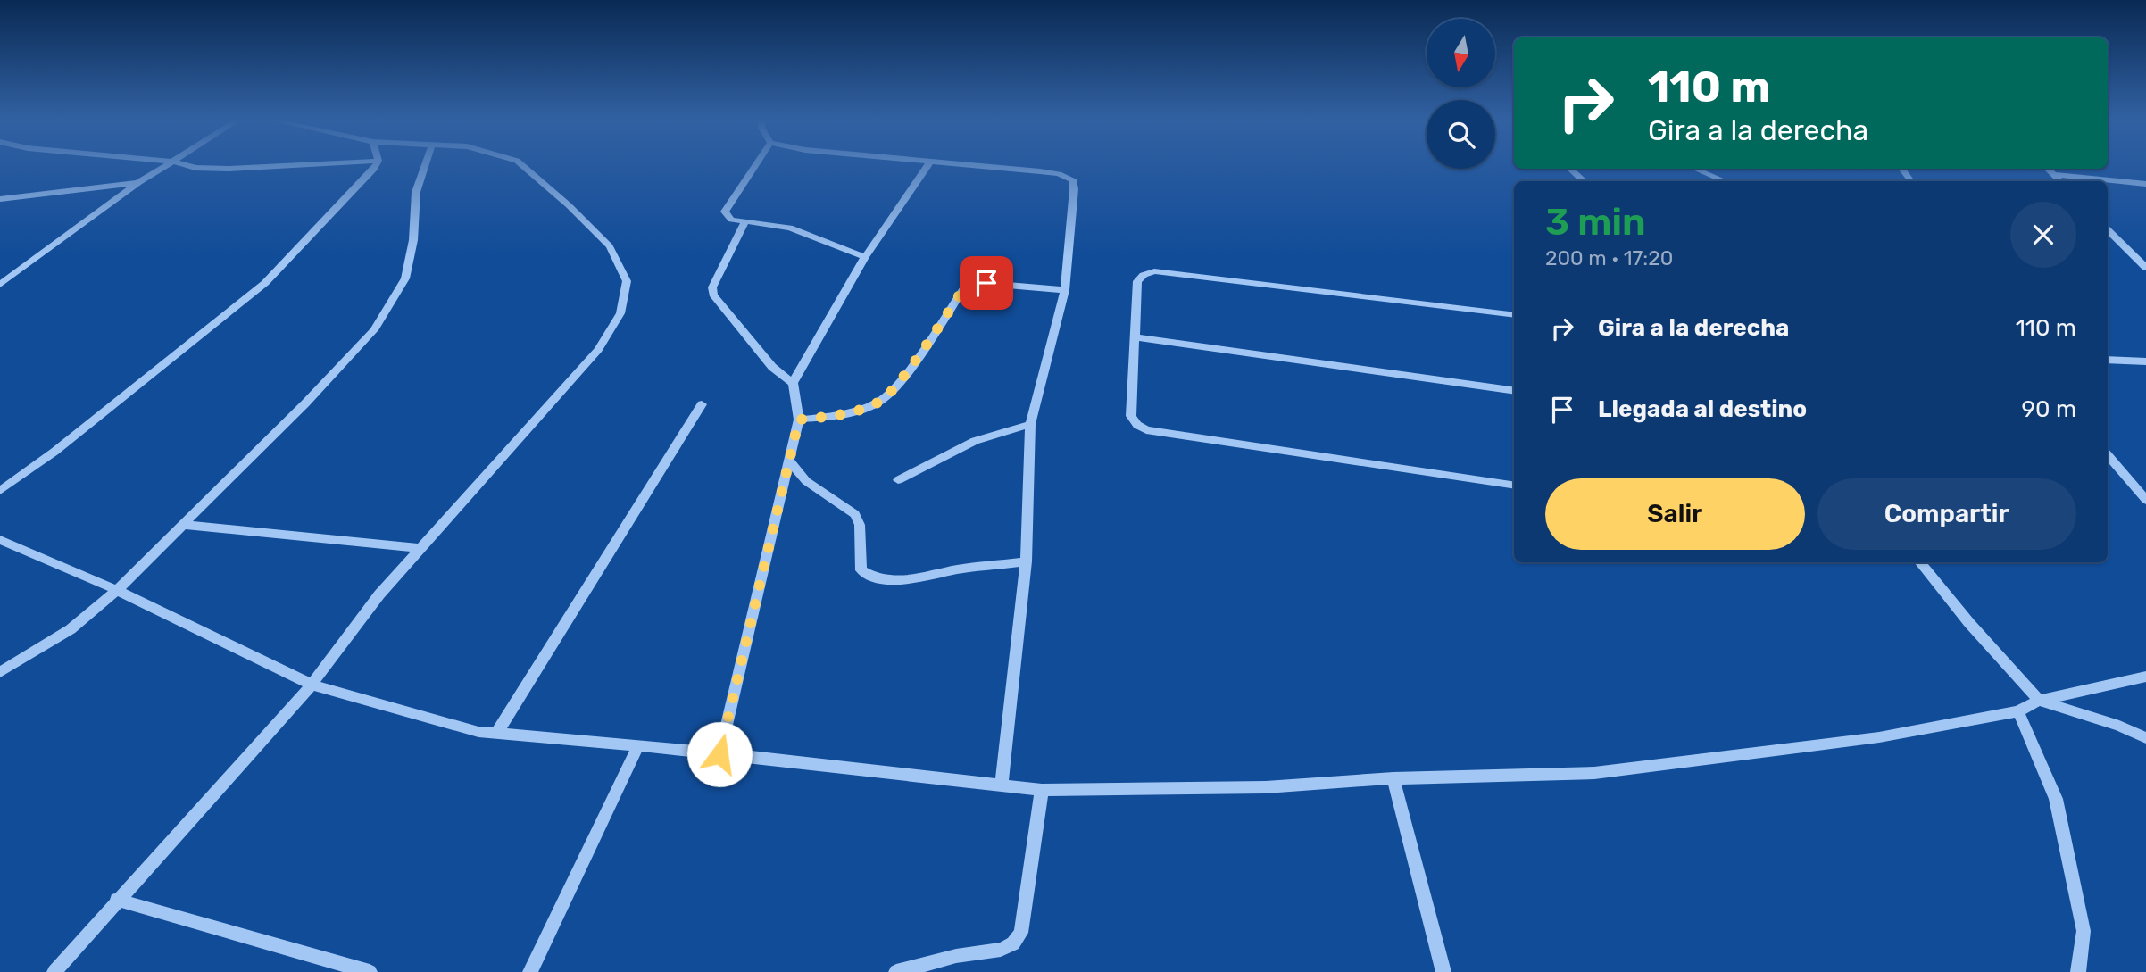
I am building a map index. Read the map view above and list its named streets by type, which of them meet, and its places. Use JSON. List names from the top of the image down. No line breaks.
{"north":"bottom","page":{"turn":["110 m","Gira a la derecha"],"heading":["3 min","200 m · 17:20"],"list":[{"name":"Gira a la derecha","value":"110 m"},{"name":"Llegada al destino","value":"90 m"}],"buttons":["Salir","Compartir"]}}
